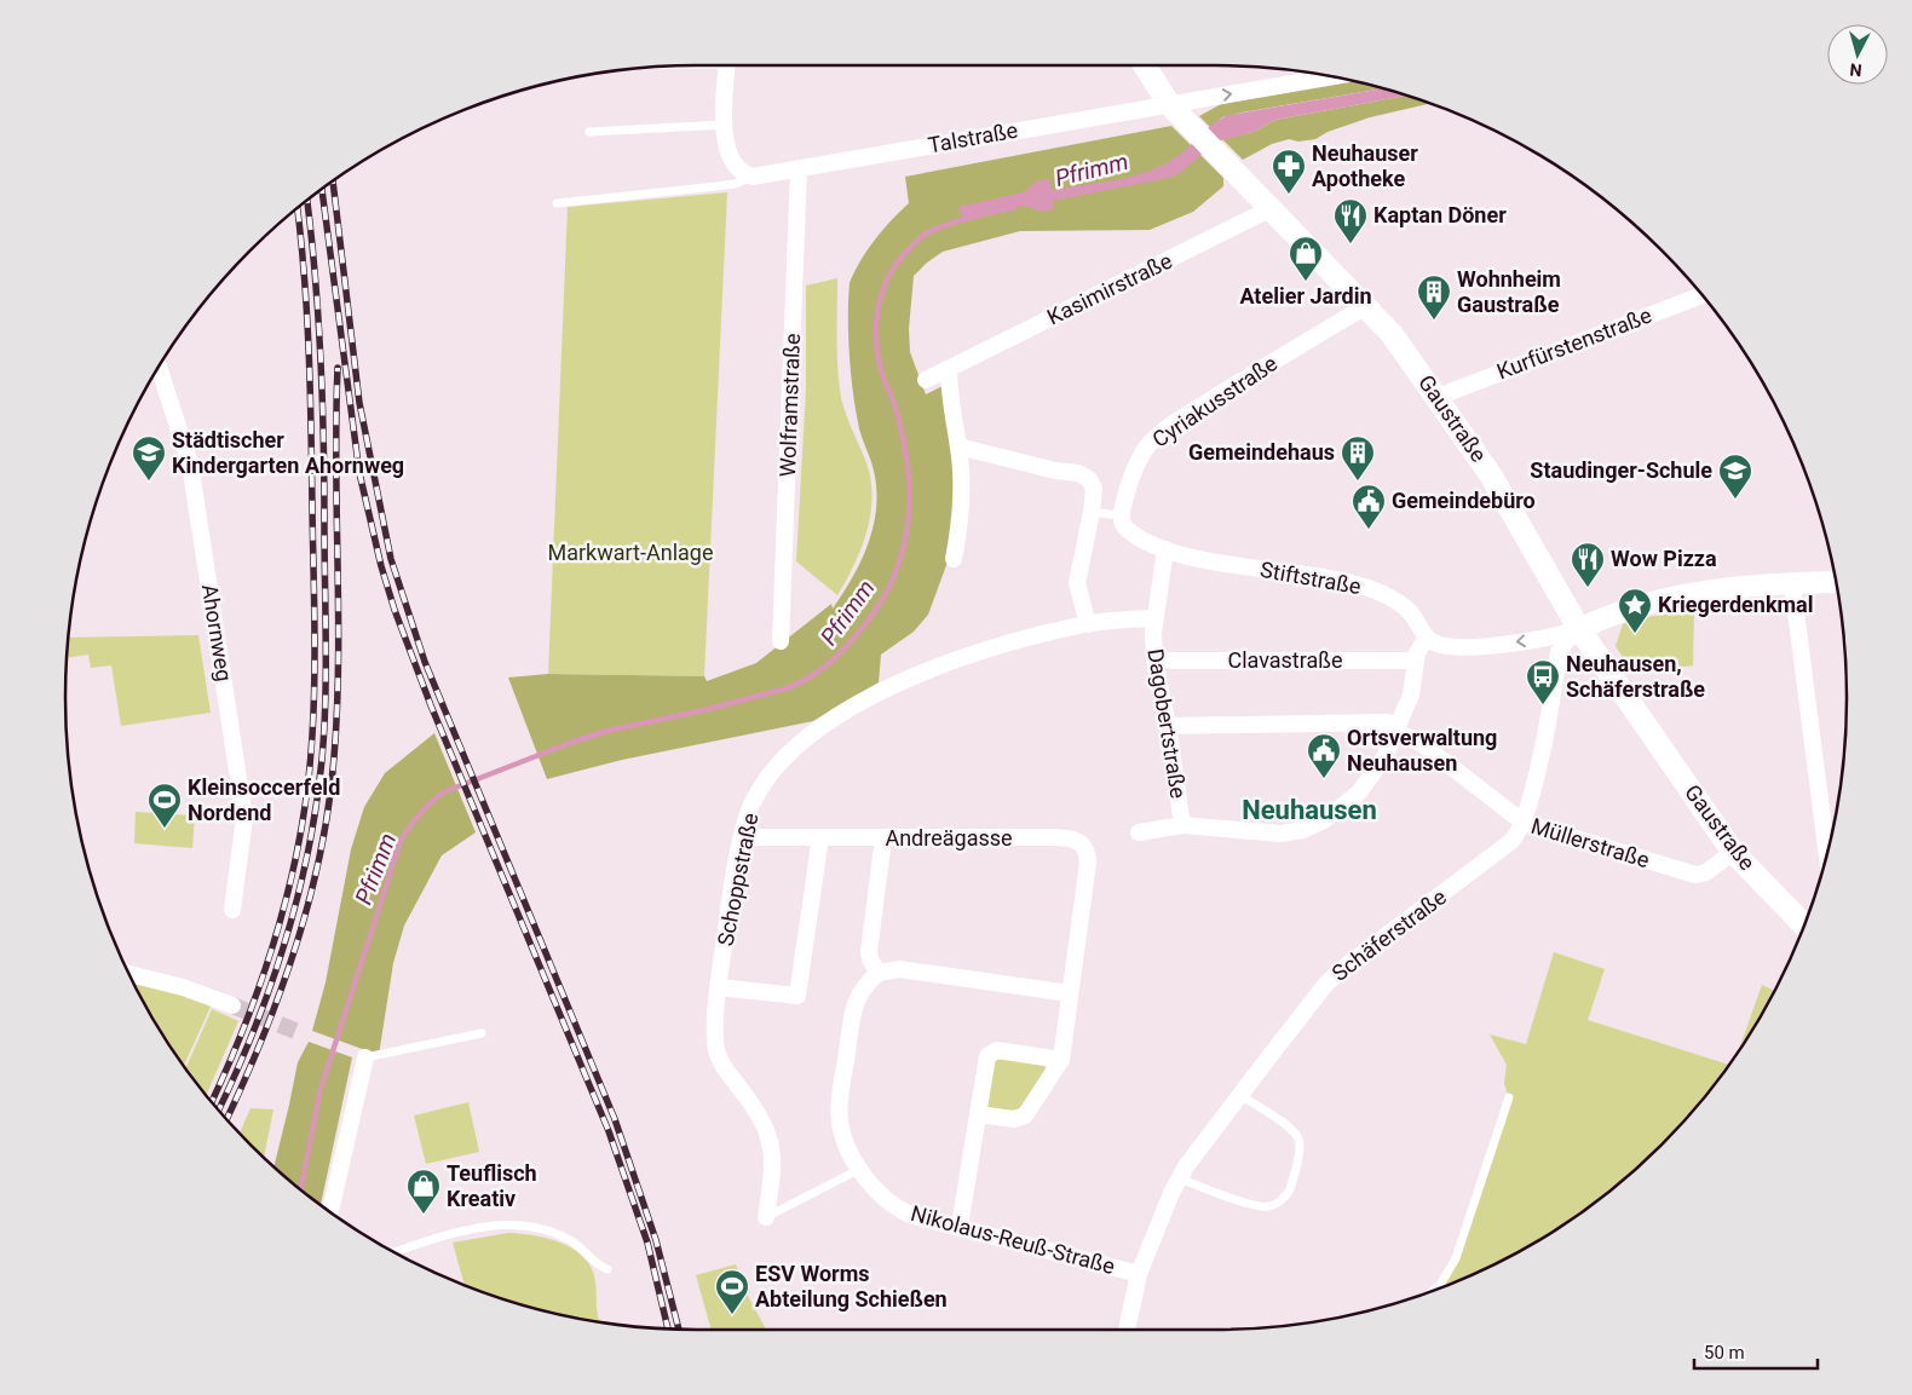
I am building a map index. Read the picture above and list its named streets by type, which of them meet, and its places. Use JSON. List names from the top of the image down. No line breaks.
{"streets":{"main road":["Gaustraße"],"street":["Talstraße","Kasimirstraße","Kurfürstenstraße","Cyriakusstraße","Wolframstraße","Stiftstraße","Ahornweg","Clavastraße","Dagobertstraße","Andreägasse","Müllerstraße","Schoppstraße","Schäferstraße","Nikolaus-Reuß-Straße"]},"crossings":[["Talstraße","Wolframstraße"],["Talstraße","Gaustraße"],["Kasimirstraße","Gaustraße"],["Kurfürstenstraße","Gaustraße"],["Cyriakusstraße","Gaustraße"],["Gaustraße","Müllerstraße"],["Gaustraße","Schäferstraße"],["Stiftstraße","Dagobertstraße"],["Clavastraße","Dagobertstraße"],["Dagobertstraße","Müllerstraße"],["Dagobertstraße","Schoppstraße"],["Andreägasse","Schoppstraße"],["Müllerstraße","Schäferstraße"],["Schäferstraße","Nikolaus-Reuß-Straße"]],"districts":["Neuhausen"],"water":["Pfrimm"],"parks":["Markwart-Anlage"],"places":{"pharmacy":["Neuhauser Apotheke"],"restaurant":["Kaptan Döner","Wow Pizza"],"shop":["Atelier Jardin","Teuflisch Kreativ"],"building":["Wohnheim Gaustraße","Gemeindehaus"],"school or university":["Städtischer Kindergarten Ahornweg","Staudinger-Schule"],"public building":["Gemeindebüro","Ortsverwaltung Neuhausen"],"place":["Kriegerdenkmal"],"bus stop":["Neuhausen, Schäferstraße"],"sports":["Kleinsoccerfeld Nordend","ESV Worms Abteilung Schießen"]},"scale_bar":"50 m","north":"bottom"}
